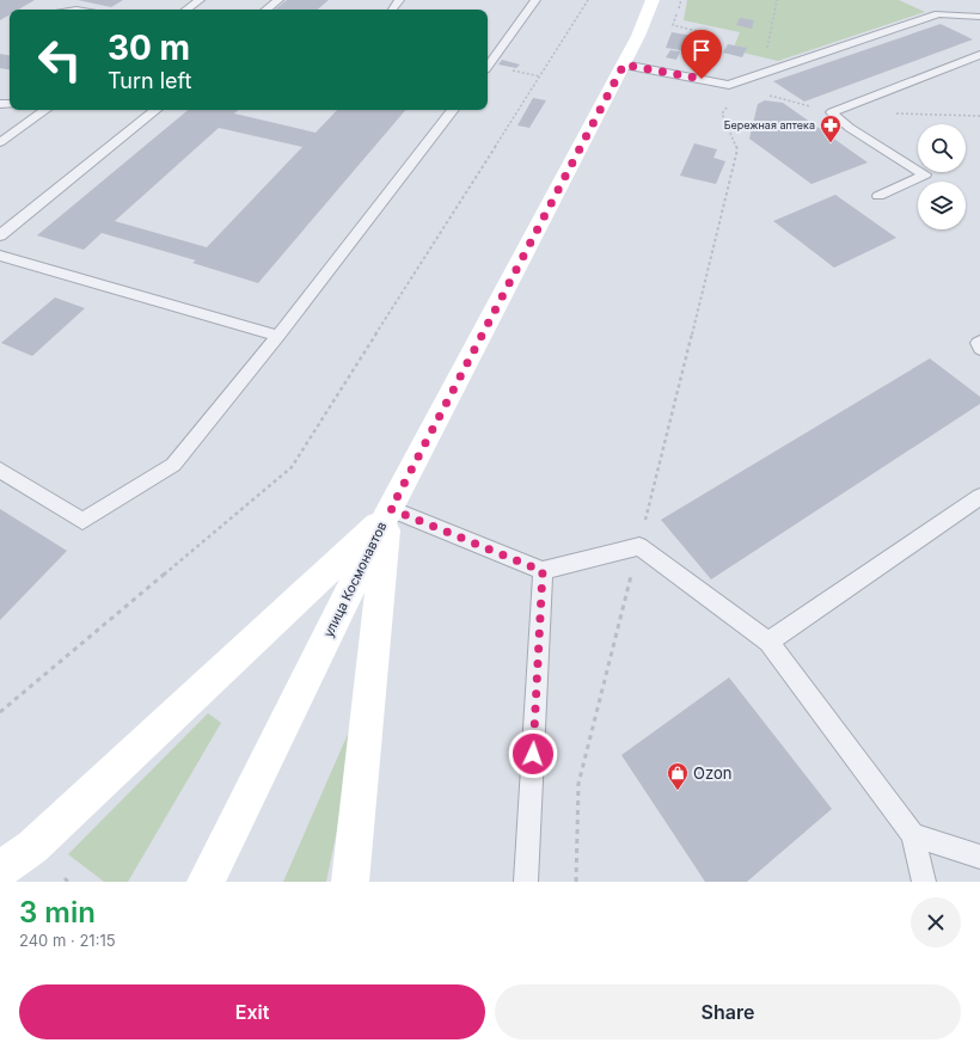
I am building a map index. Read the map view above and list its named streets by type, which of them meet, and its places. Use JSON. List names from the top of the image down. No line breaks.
{"streets":{"main road":["улица Космонавтов"]},"places":{"pharmacy":["Бережная аптека"],"shop":["Ozon"]},"page":{"turn":["30 m","Turn left"],"heading":["3 min","240 m · 21:15"],"buttons":["Exit","Share"]}}
